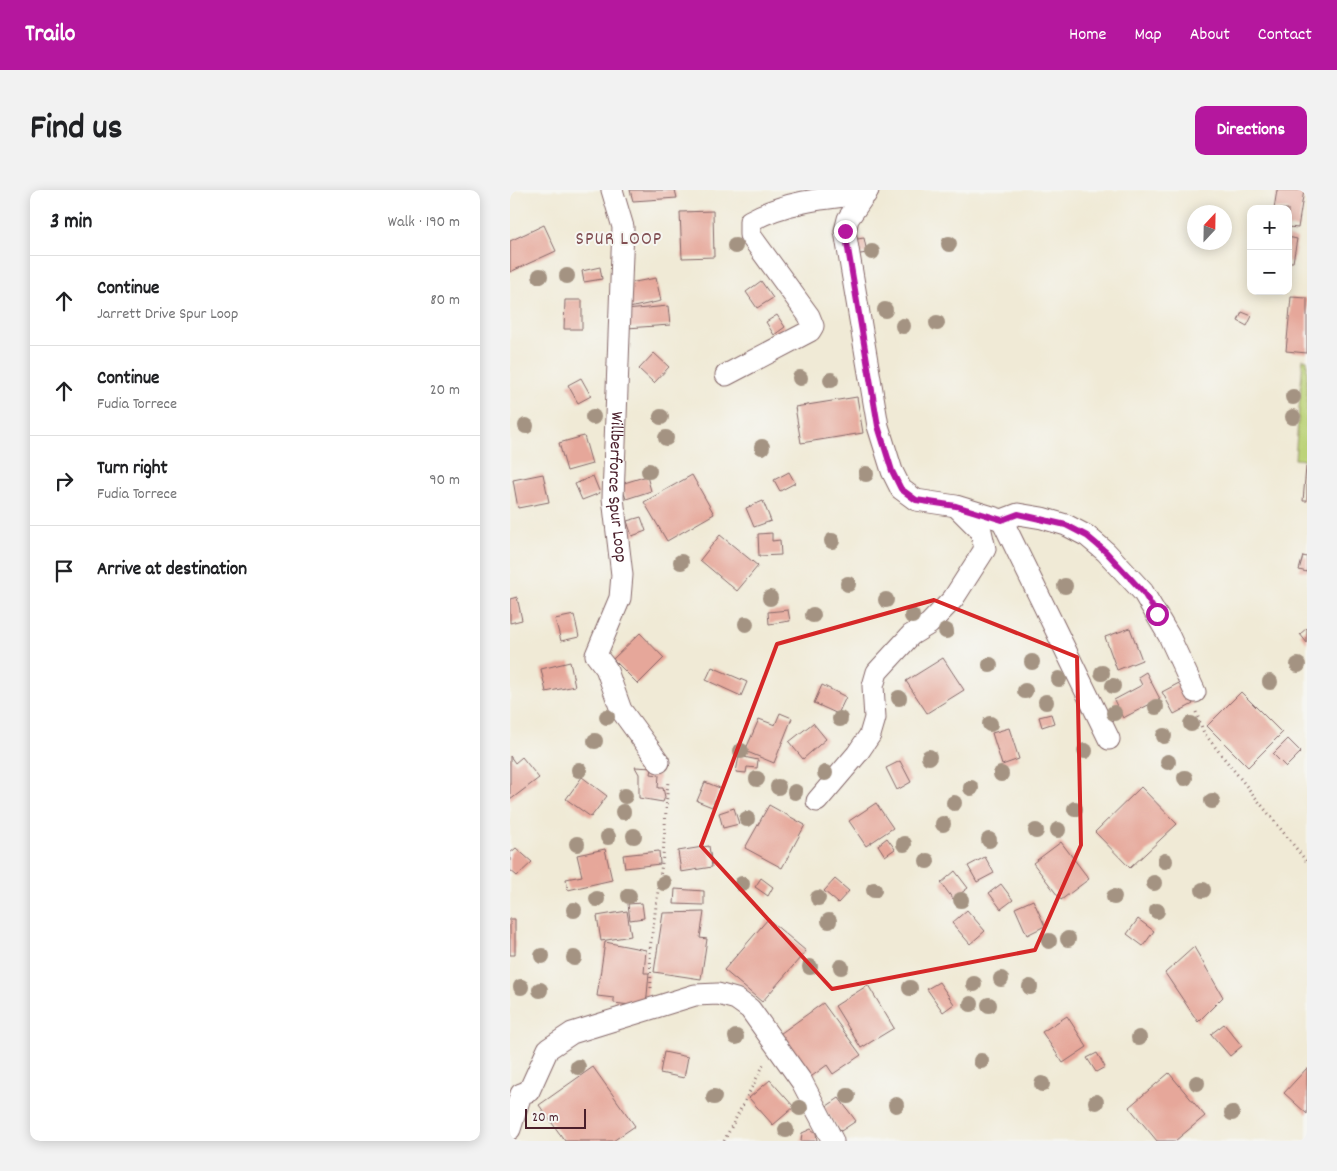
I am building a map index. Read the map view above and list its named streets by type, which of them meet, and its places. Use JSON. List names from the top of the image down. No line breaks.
{"streets":{"street":["Willberforce Spur Loop"]},"districts":["SPUR LOOP"],"scale_bar":"20 m","north":"top","page":{"header":"Trailo","nav":["Home","Map","About","Contact"],"title":"Find us","buttons":"Directions","heading":["3 min","Walk · 190 m"],"map_buttons":["+","−"],"list":[["Continue","Jarrett Drive Spur Loop","80 m"],["Continue","Fudia Torrece","20 m"],["Turn right","Fudia Torrece","90 m"],"Arrive at destination"],"scale":"20 m"}}
